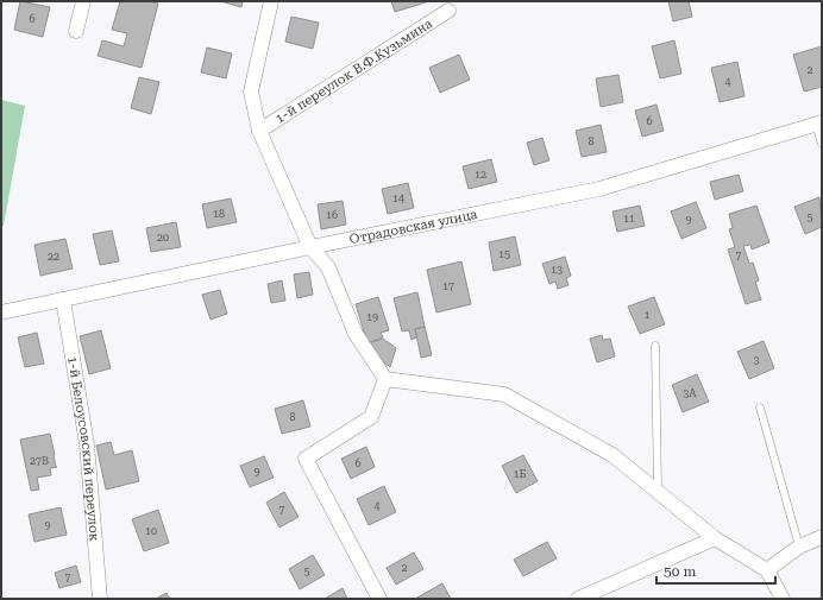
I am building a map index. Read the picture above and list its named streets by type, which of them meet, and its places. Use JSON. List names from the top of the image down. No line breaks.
{"streets":{"street":["1-й переулок В.Ф.Кузьмина","Отрадовская улица","1-й Белоусовский переулок"]},"crossings":[["Отрадовская улица","1-й Белоусовский переулок"]],"house_numbers":["6","2","4","6","8","12","14","18","16","5","11","9","20","15","7","22","13","17","1","19","3","3А","8","27В","6","9","1Б","4","7","9","10","2","5","7"],"scale_bar":"50 m"}
